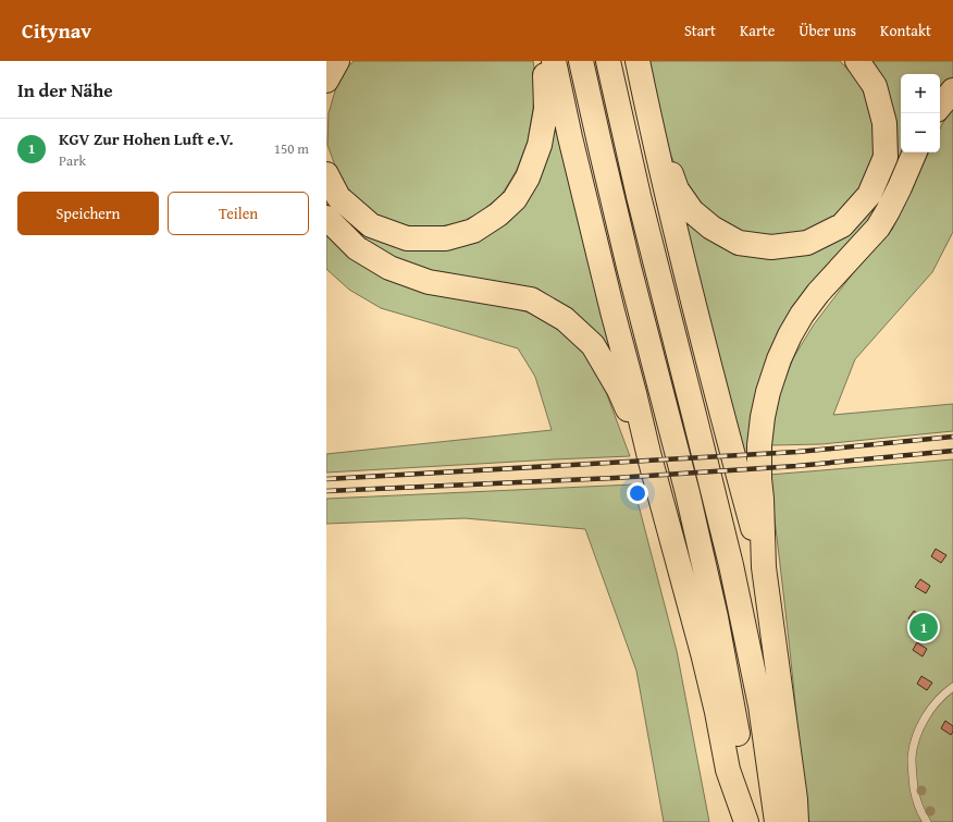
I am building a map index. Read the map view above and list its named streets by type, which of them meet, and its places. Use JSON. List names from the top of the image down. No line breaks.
{"page":{"header":"Citynav","nav":["Start","Karte","Über uns","Kontakt"],"heading":"In der Nähe","map_buttons":["+","−"],"list":[{"mark":"1","name":"KGV Zur Hohen Luft e.V.","note":"Park","value":"150 m"}],"buttons":["Speichern","Teilen"],"pins":"1"}}
